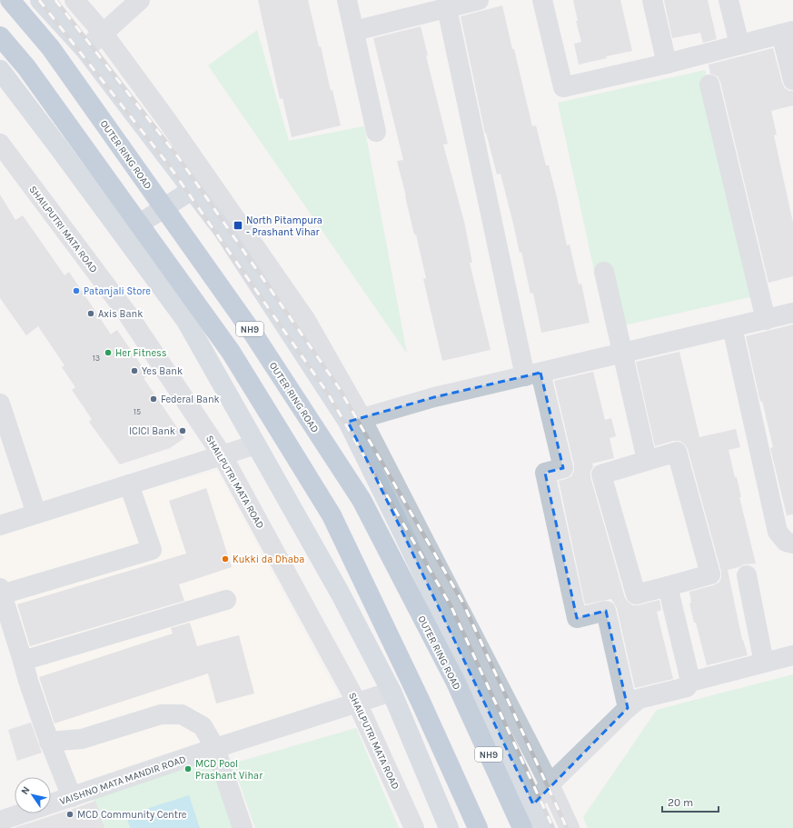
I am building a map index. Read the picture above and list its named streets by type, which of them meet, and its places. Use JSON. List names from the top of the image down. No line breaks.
{"streets":{"highway":["OUTER RING ROAD","NH9"],"street":["SHAILPUTRI MATA ROAD","VAISHNO MATA MANDIR ROAD"]},"crossings":[["SHAILPUTRI MATA ROAD","VAISHNO MATA MANDIR ROAD"]],"places":{"transit":["North Pitampura - Prashant Vihar"],"other":["Patanjali Store","Axis Bank","Her Fitness","Yes Bank","Federal Bank","ICICI Bank","Kukki da Dhaba","MCD Pool Prashant Vihar","MCD Community Centre"]},"house_numbers":["13","15"],"scale_bar":"20 m","north":"top left"}
